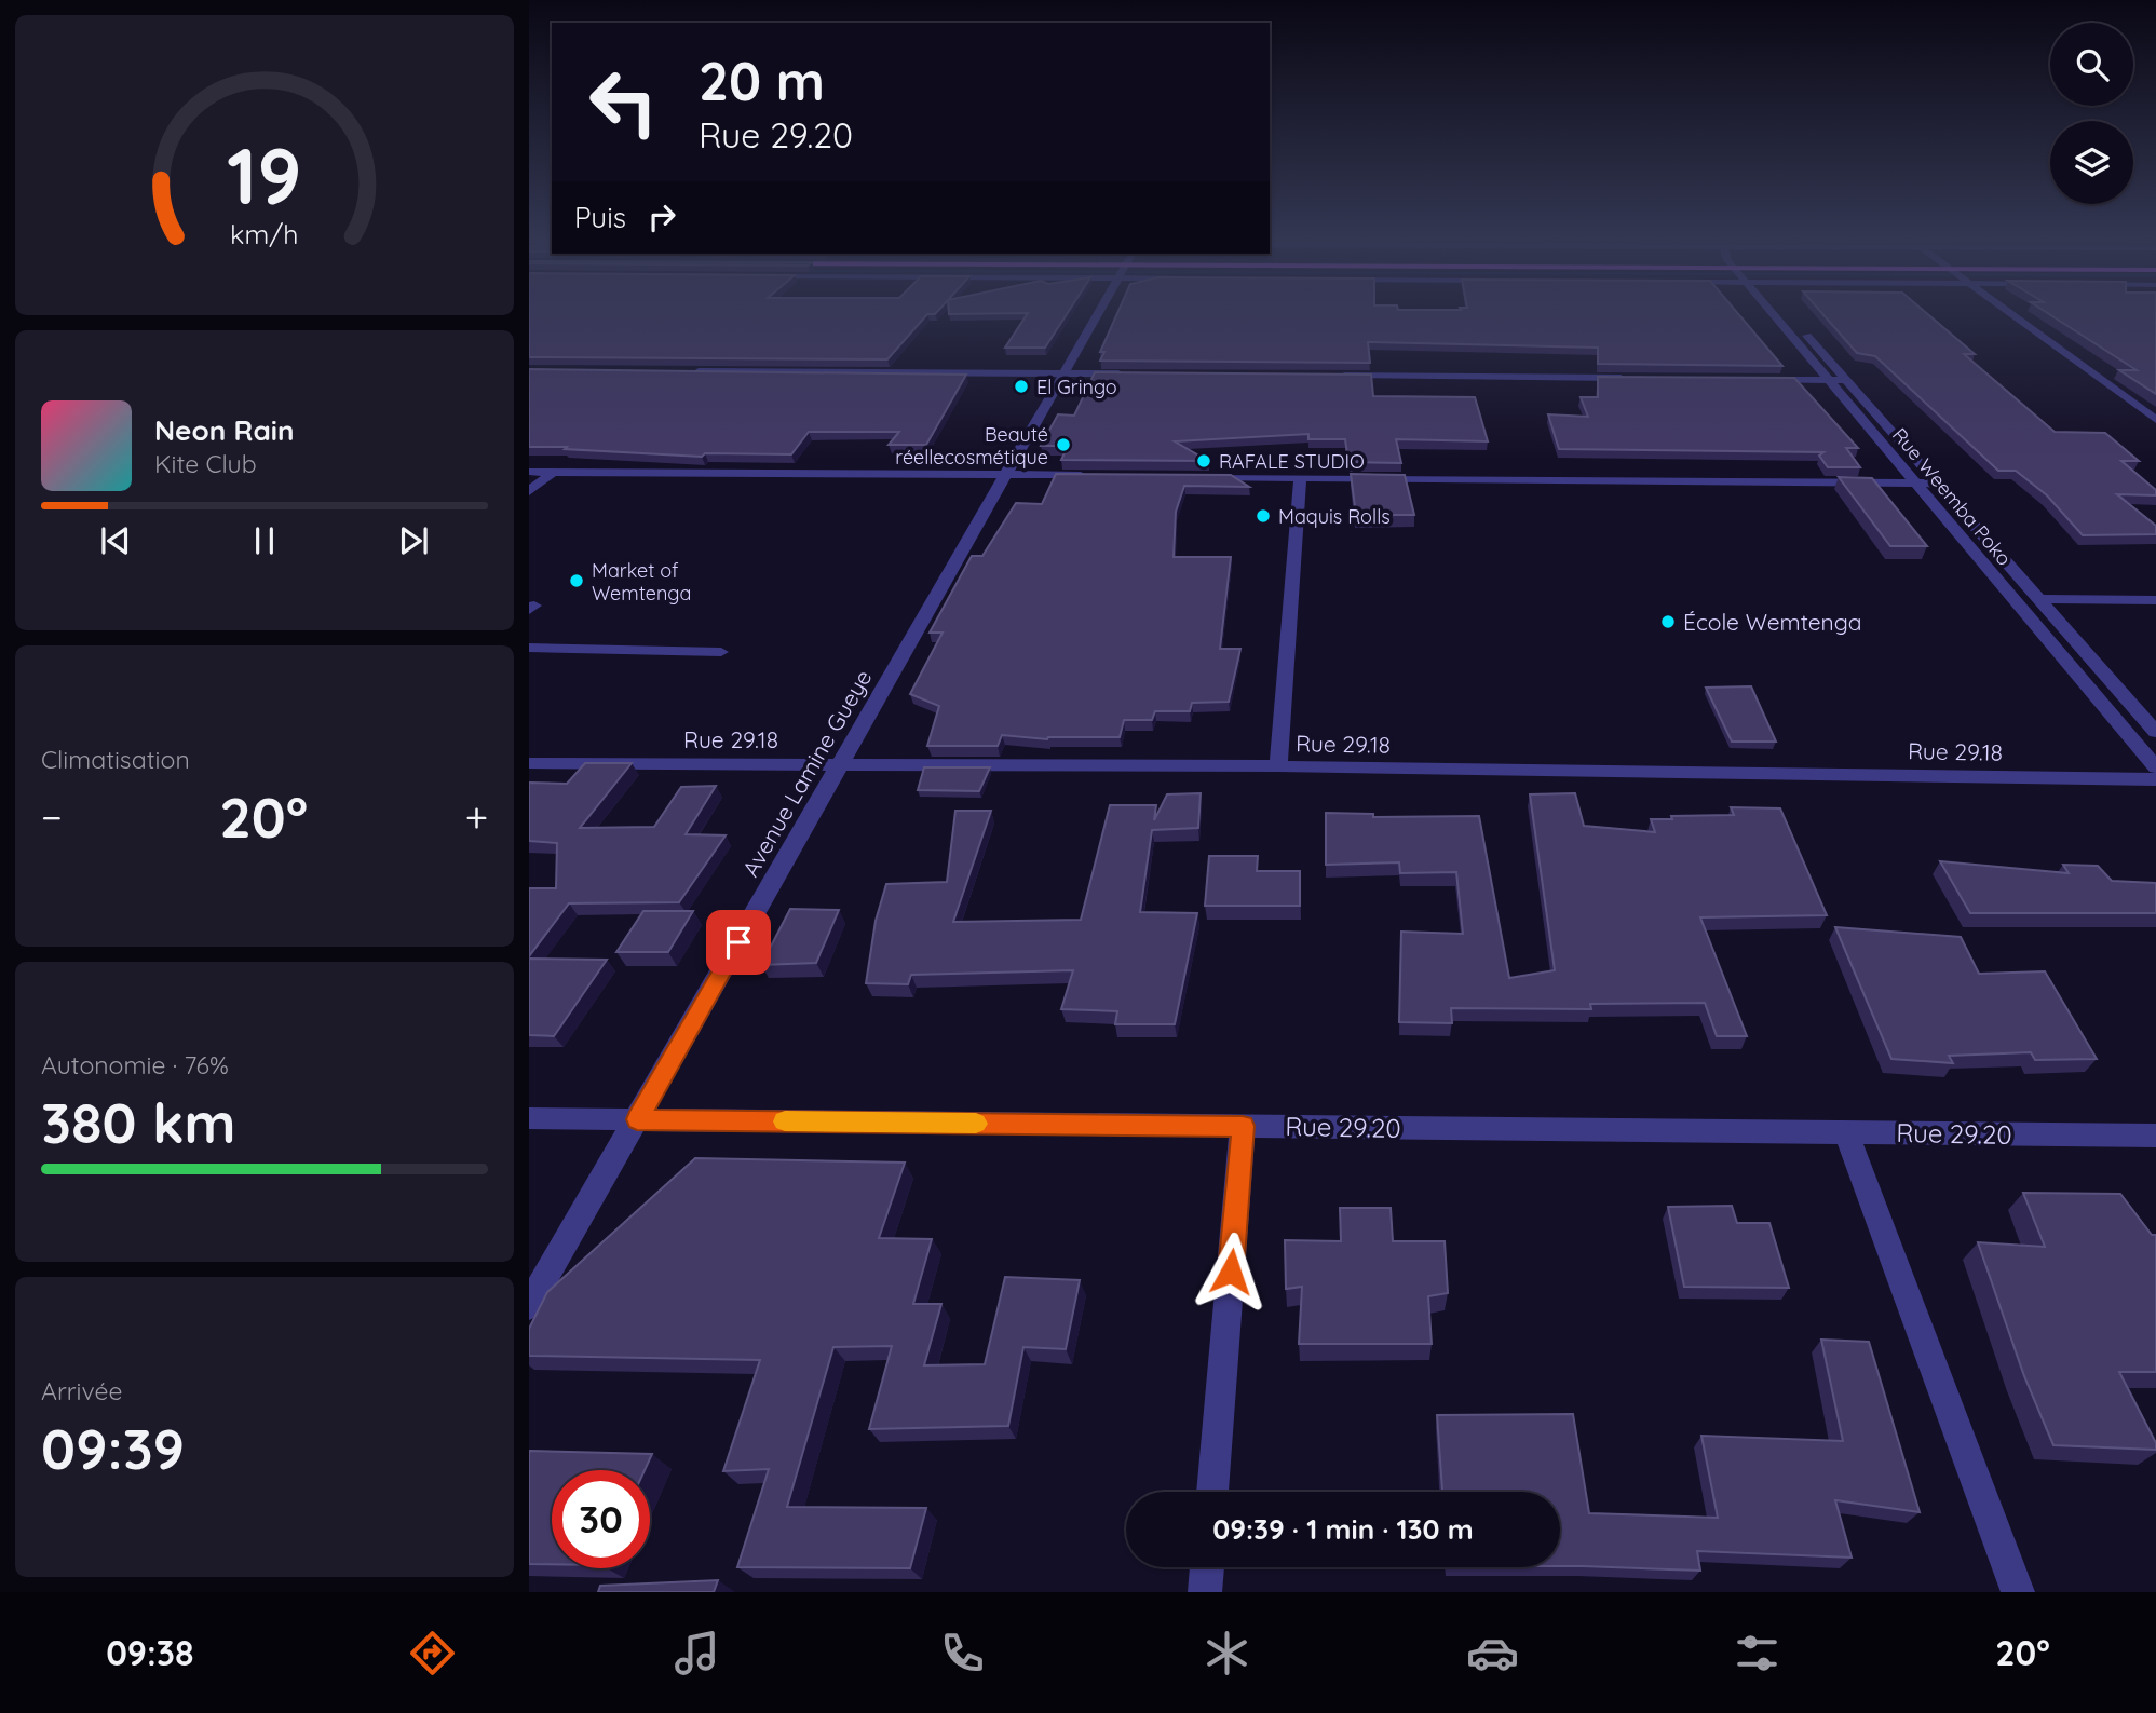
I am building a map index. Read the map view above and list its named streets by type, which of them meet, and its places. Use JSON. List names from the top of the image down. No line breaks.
{"streets":{"street":["Rue Weemba Poko","Rue 29.18","Avenue Lamine Gueye","Rue 29.20"]},"crossings":[["Rue 29.18","Avenue Lamine Gueye"],["Avenue Lamine Gueye","Rue 29.20"]],"places":["El Gringo","Beauté réellecosmétique","RAFALE STUDIO","Maquis Rolls","Market of Wemtenga","École Wemtenga"],"page":{"turn":["20 m","Rue 29.20"],"then":"Puis","song":["Neon Rain","Kite Club"],"tile":["Climatisation",["Autonomie · 76%","380 km"],["Arrivée","09:39"]],"heat":["−","20°","+"],"limit":"30","trip":"09:39 · 1 min · 130 m","tabs":["09:38","20°"],"gauge":["19","km/h"]}}
